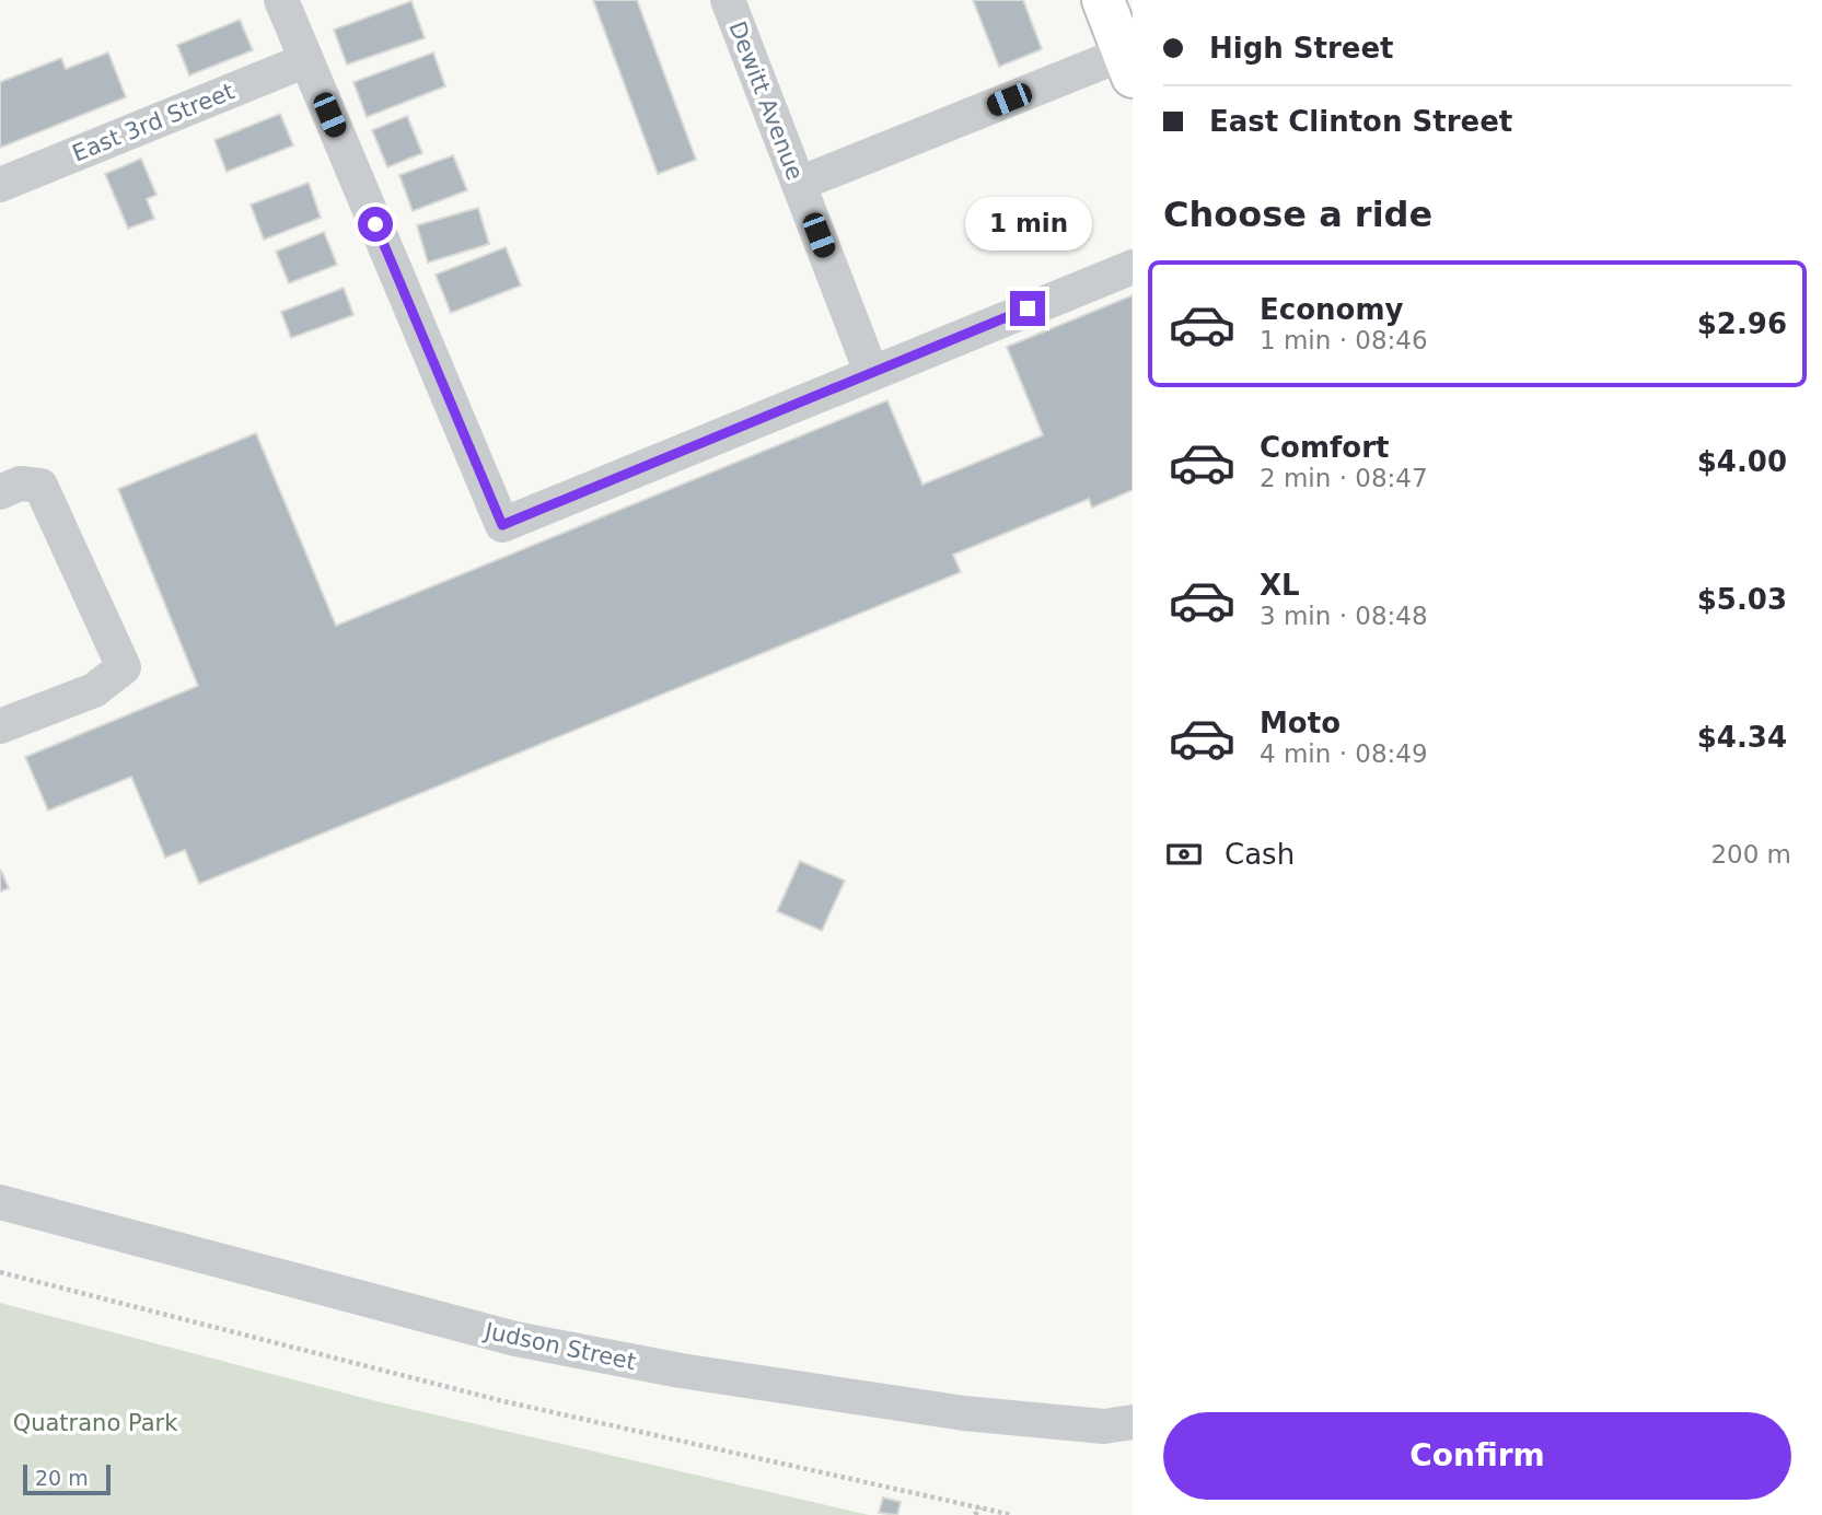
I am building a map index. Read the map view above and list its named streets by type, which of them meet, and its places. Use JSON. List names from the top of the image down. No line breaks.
{"streets":{"street":["Dewitt Avenue","East 3rd Street","Judson Street"]},"parks":["Quatrano Park"],"scale_bar":"20 m","page":{"banner":["High Street","East Clinton Street"],"heading":"Choose a ride","bubble":"1 min","list":[{"name":"Economy","note":"1 min · 08:46","value":"$2.96"},{"name":"Comfort","note":"2 min · 08:47","value":"$4.00"},{"name":"XL","note":"3 min · 08:48","value":"$5.03"},{"name":"Moto","note":"4 min · 08:49","value":"$4.34"}],"pay":["Cash","200 m"],"buttons":"Confirm","scale":"20 m"}}
